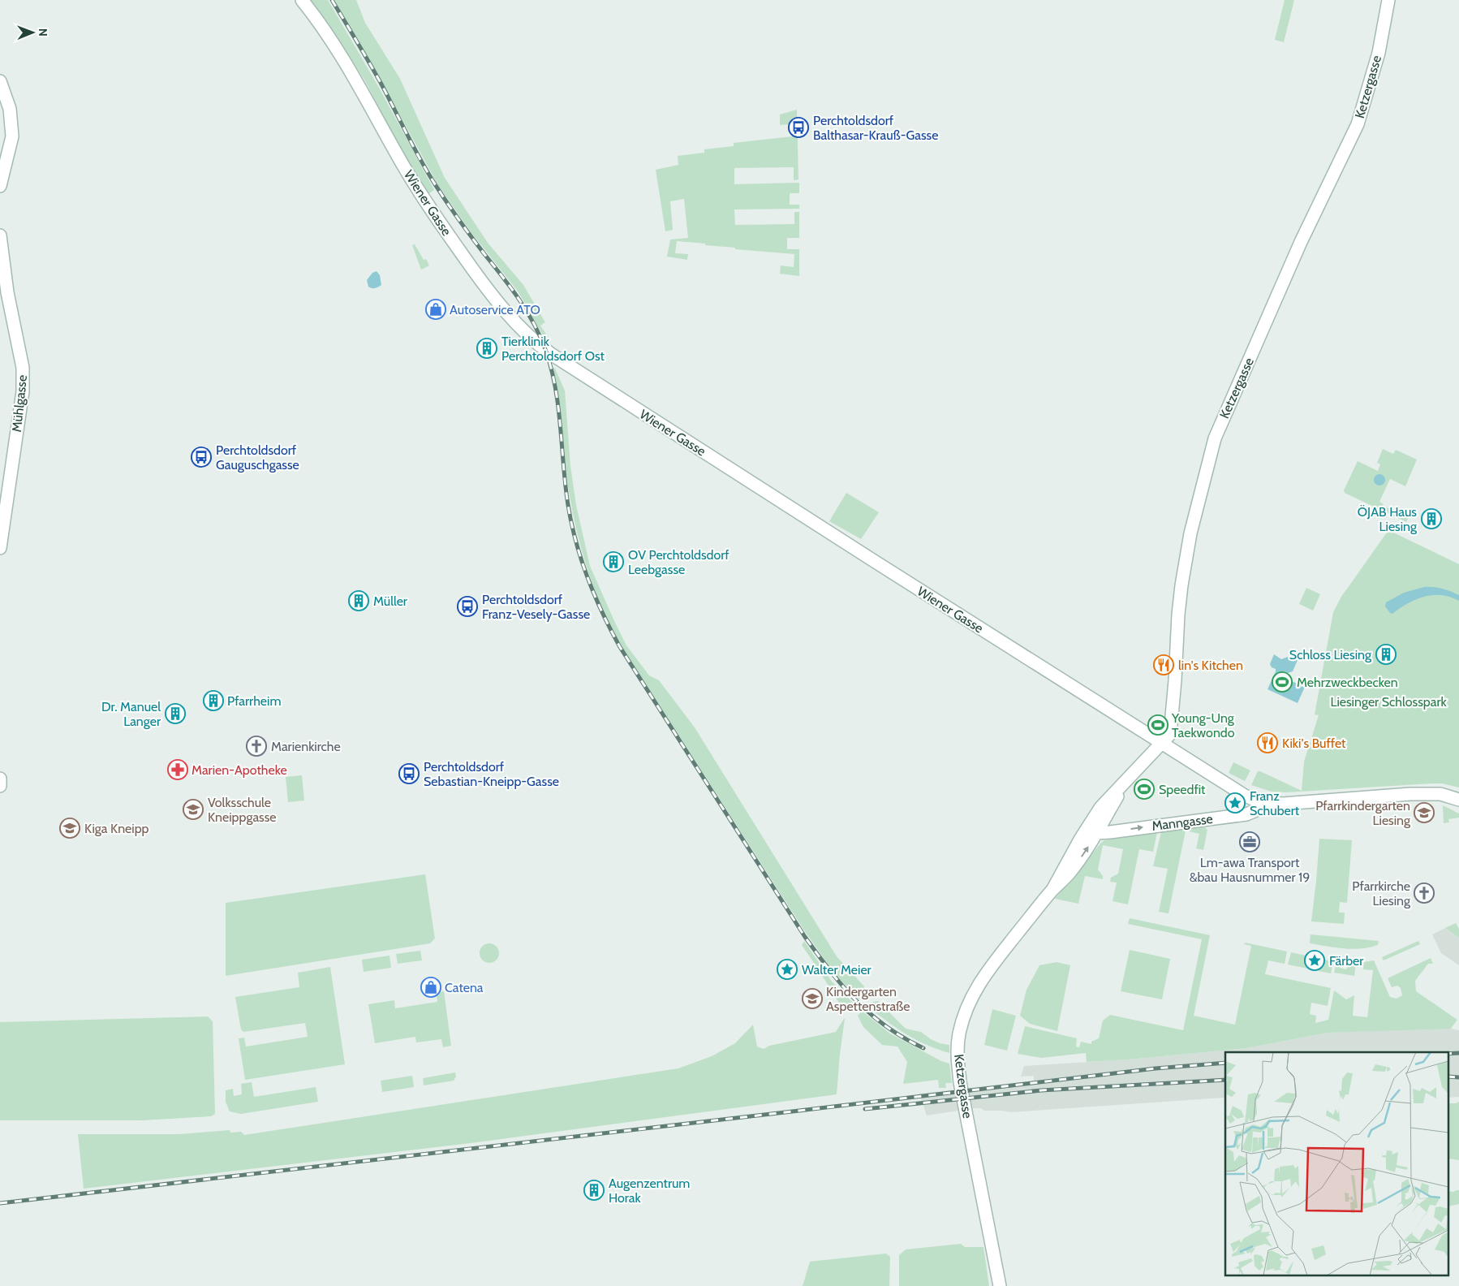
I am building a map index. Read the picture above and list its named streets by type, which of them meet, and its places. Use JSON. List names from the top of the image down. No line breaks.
{"streets":{"main road":["Ketzergasse","Wiener Gasse","Mühlgasse","Manngasse"]},"crossings":[["Ketzergasse","Wiener Gasse"],["Ketzergasse","Manngasse"],["Wiener Gasse","Manngasse"]],"one_way":["Manngasse"],"parks":["Liesinger Schlosspark"],"places":{"bus stop":["Perchtoldsdorf Balthasar-Krauß-Gasse","Perchtoldsdorf Gauguschgasse","Perchtoldsdorf Franz-Vesely-Gasse","Perchtoldsdorf Sebastian-Kneipp-Gasse"],"shop":["Autoservice ATO","Catena"],"building":["Tierklinik Perchtoldsdorf Ost","ÖJAB Haus Liesing","OV Perchtoldsdorf Leebgasse","Müller","Schloss Liesing","Pfarrheim","Dr. Manuel Langer","Augenzentrum Horak"],"restaurant":["lin's Kitchen","Kiki's Buffet"],"sports":["Mehrzweckbecken","Young-Ung Taekwondo","Speedfit"],"church":["Marienkirche","Pfarrkirche Liesing"],"pharmacy":["Marien-Apotheke"],"place":["Franz Schubert","Färber","Walter Meier"],"school or university":["Volksschule Kneippgasse","Pfarrkindergarten Liesing","Kiga Kneipp","Kindergarten Aspettenstraße"],"office":["Lm-awa Transport &bau Hausnummer 19"]},"north":"right"}
